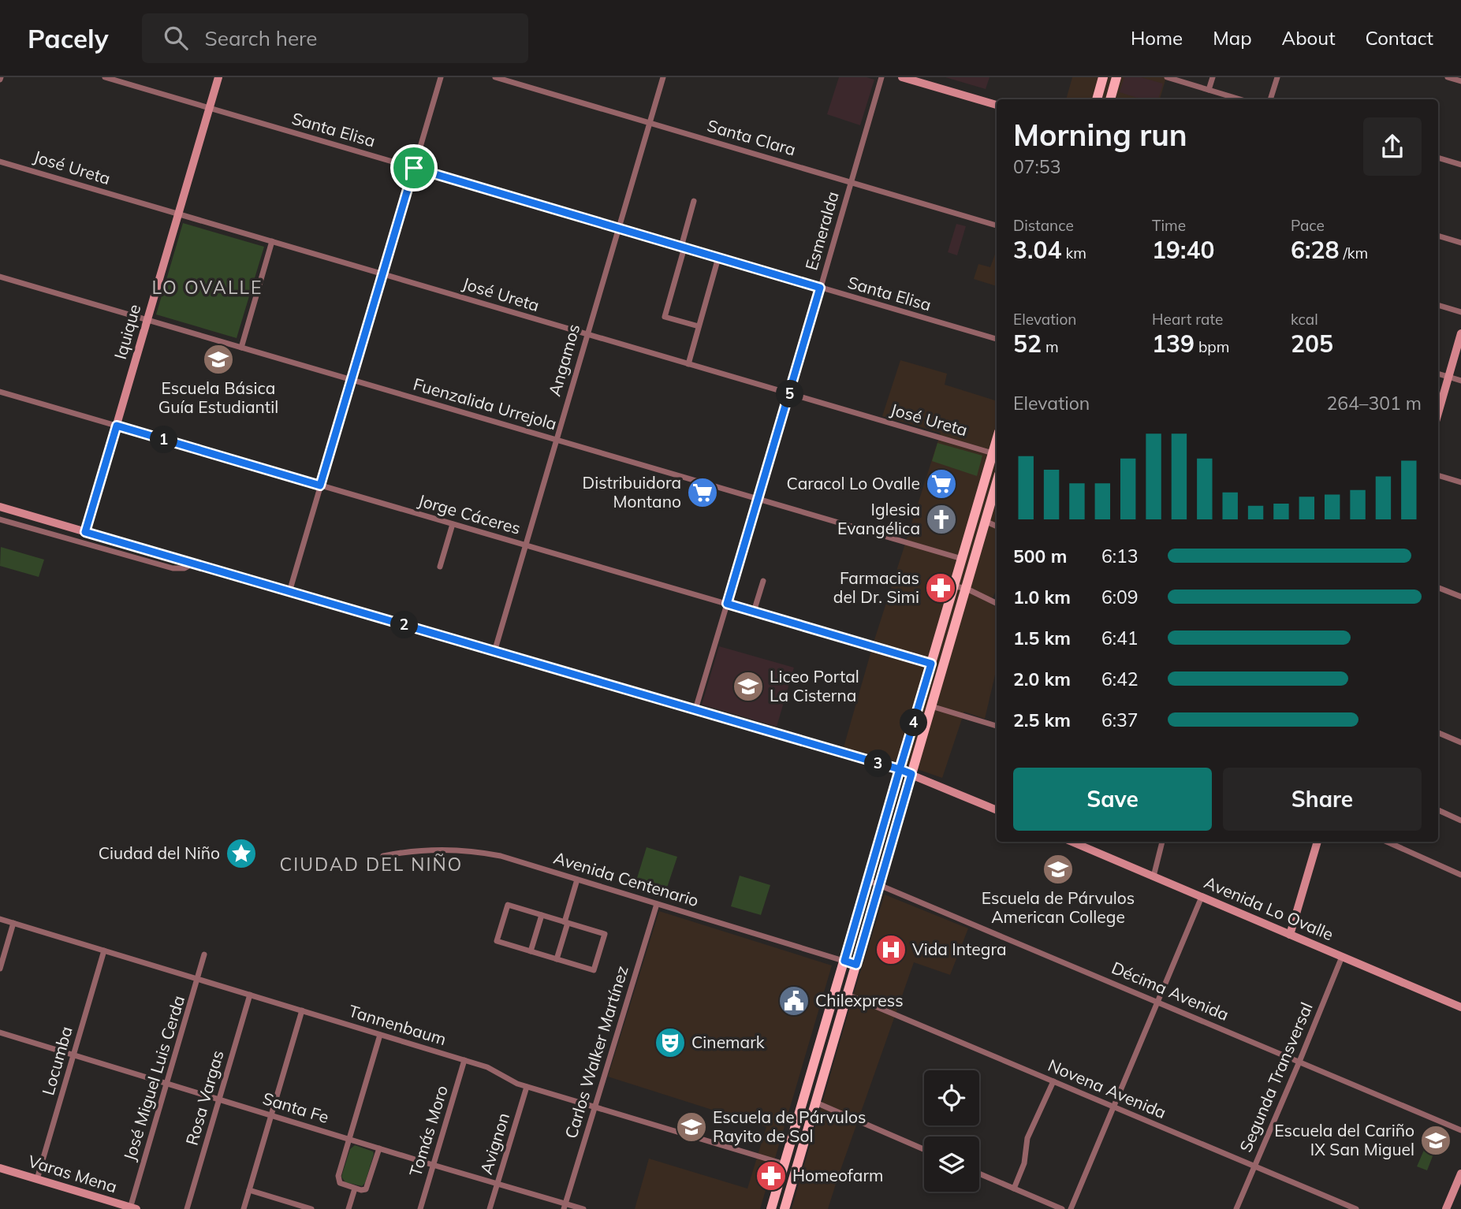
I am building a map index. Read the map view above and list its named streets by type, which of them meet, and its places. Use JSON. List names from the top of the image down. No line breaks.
{"streets":{"main road":["Iquique","Avenida Lo Ovalle","Varas Mena"],"street":["Santa Elisa","Santa Clara","José Ureta","Esmeralda","Angamos","Fuenzalida Urrejola","Jorge Cáceres","Avenida Centenario","Décima Avenida","Tannenbaum","Carlos Walker Martínez","Locumba","Segunda Transversal","José Miguel Luis Cerda","Novena Avenida","Rosa Vargas","Santa Fe","Tomás Moro","Avignon"]},"crossings":[["Santa Elisa","Esmeralda"],["Santa Elisa","Iquique"],["Santa Elisa","Angamos"],["Santa Clara","Esmeralda"],["Santa Clara","Angamos"],["José Ureta","Esmeralda"],["José Ureta","Iquique"],["José Ureta","Angamos"],["Esmeralda","Fuenzalida Urrejola"],["Esmeralda","Jorge Cáceres"],["Iquique","Fuenzalida Urrejola"],["Iquique","Jorge Cáceres"],["Angamos","Fuenzalida Urrejola"],["Angamos","Jorge Cáceres"],["Avenida Centenario","Carlos Walker Martínez"],["Avenida Lo Ovalle","Segunda Transversal"],["Décima Avenida","Segunda Transversal"],["Tannenbaum","Carlos Walker Martínez"],["Tannenbaum","Locumba"],["Tannenbaum","José Miguel Luis Cerda"],["Tannenbaum","Rosa Vargas"],["Tannenbaum","Tomás Moro"],["Tannenbaum","Avignon"],["Carlos Walker Martínez","Santa Fe"],["Locumba","Santa Fe"],["Locumba","Varas Mena"],["Segunda Transversal","Novena Avenida"],["José Miguel Luis Cerda","Santa Fe"],["José Miguel Luis Cerda","Varas Mena"],["Rosa Vargas","Santa Fe"],["Santa Fe","Tomás Moro"],["Santa Fe","Avignon"]],"districts":["LO OVALLE","CIUDAD DEL NIÑO"],"places":{"school or university":["Escuela Básica Guía Estudiantil","Liceo Portal La Cisterna","Escuela de Párvulos American College","Escuela de Párvulos Rayito de Sol","Escuela del Cariño IX San Miguel"],"supermarket":["Caracol Lo Ovalle","Distribuidora Montano"],"church":["Iglesia Evangélica"],"pharmacy":["Farmacias del Dr. Simi","Homeofarm"],"place":["Ciudad del Niño"],"hospital":["Vida Integra"],"public building":["Chilexpress"],"theatre":["Cinemark"]},"page":{"header":"Pacely","search":"Search here","nav":["Home","Map","About","Contact"],"heading":["Morning run","07:53"],"stats":[["Distance","3.04 km"],["Time","19:40"],["Pace","6:28 /km"],["Elevation","52 m"],["Heart rate","139 bpm"],["kcal","205"]],"pins":["5","1","2","4","3"],"chart":["Elevation","264–301 m"],"list":[{"name":"500 m","note":"6:13"},{"name":"1.0 km","note":"6:09"},{"name":"1.5 km","note":"6:41"},{"name":"2.0 km","note":"6:42"},{"name":"2.5 km","note":"6:37"}],"buttons":["Save","Share"]}}
